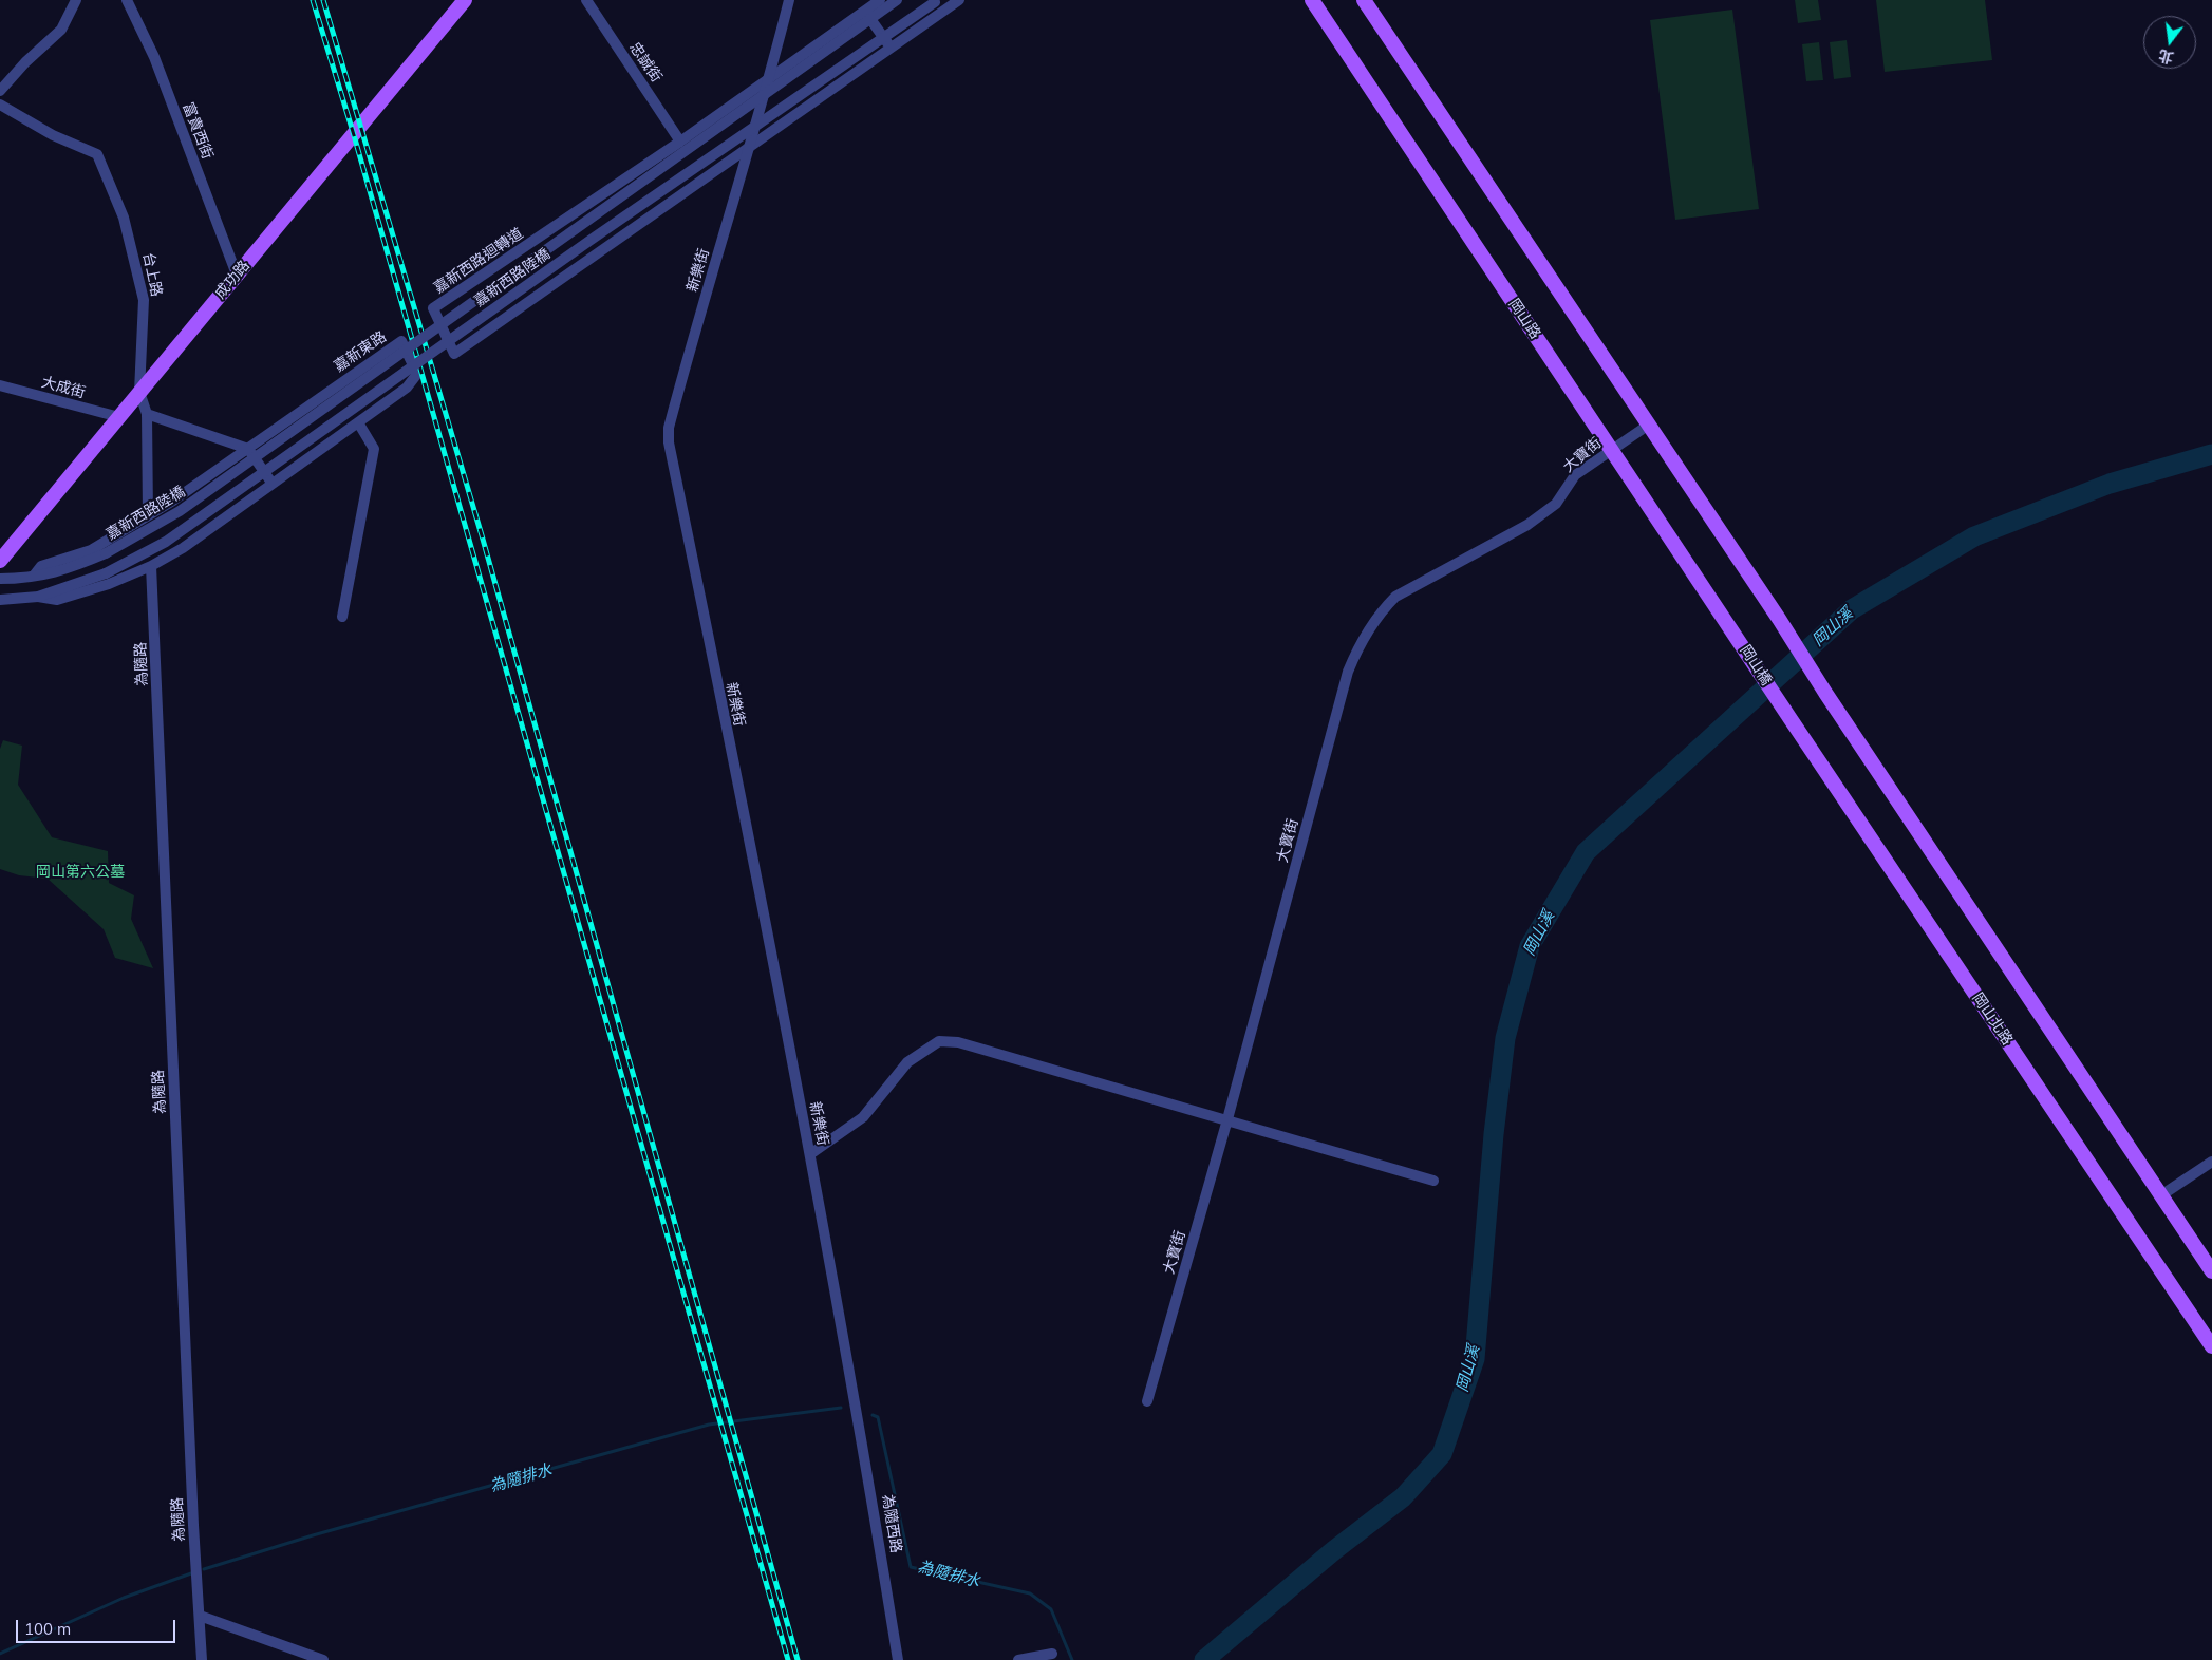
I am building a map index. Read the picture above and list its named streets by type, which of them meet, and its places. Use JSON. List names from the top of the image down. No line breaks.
{"streets":{"main road":["成功路","岡山路","岡山橋","岡山北路"],"street":["忠誠街","富貴西街","嘉新西路迴轉道","新樂街","台上路","嘉新西路陸橋","嘉新東路","大成街","大寶街","為隨路","為隨西路"]},"crossings":[["忠誠街","嘉新西路迴轉道"],["富貴西街","成功路"],["嘉新西路迴轉道","新樂街"],["新樂街","為隨西路"],["台上路","成功路"],["台上路","嘉新東路"],["嘉新西路陸橋","嘉新東路"],["成功路","大成街"],["岡山路","大寶街"],["岡山路","岡山橋"],["嘉新東路","為隨路"],["岡山橋","岡山北路"]],"water":["岡山溪","為隨排水"],"parks":["岡山第六公墓"],"scale_bar":"100 m","north":"bottom"}
